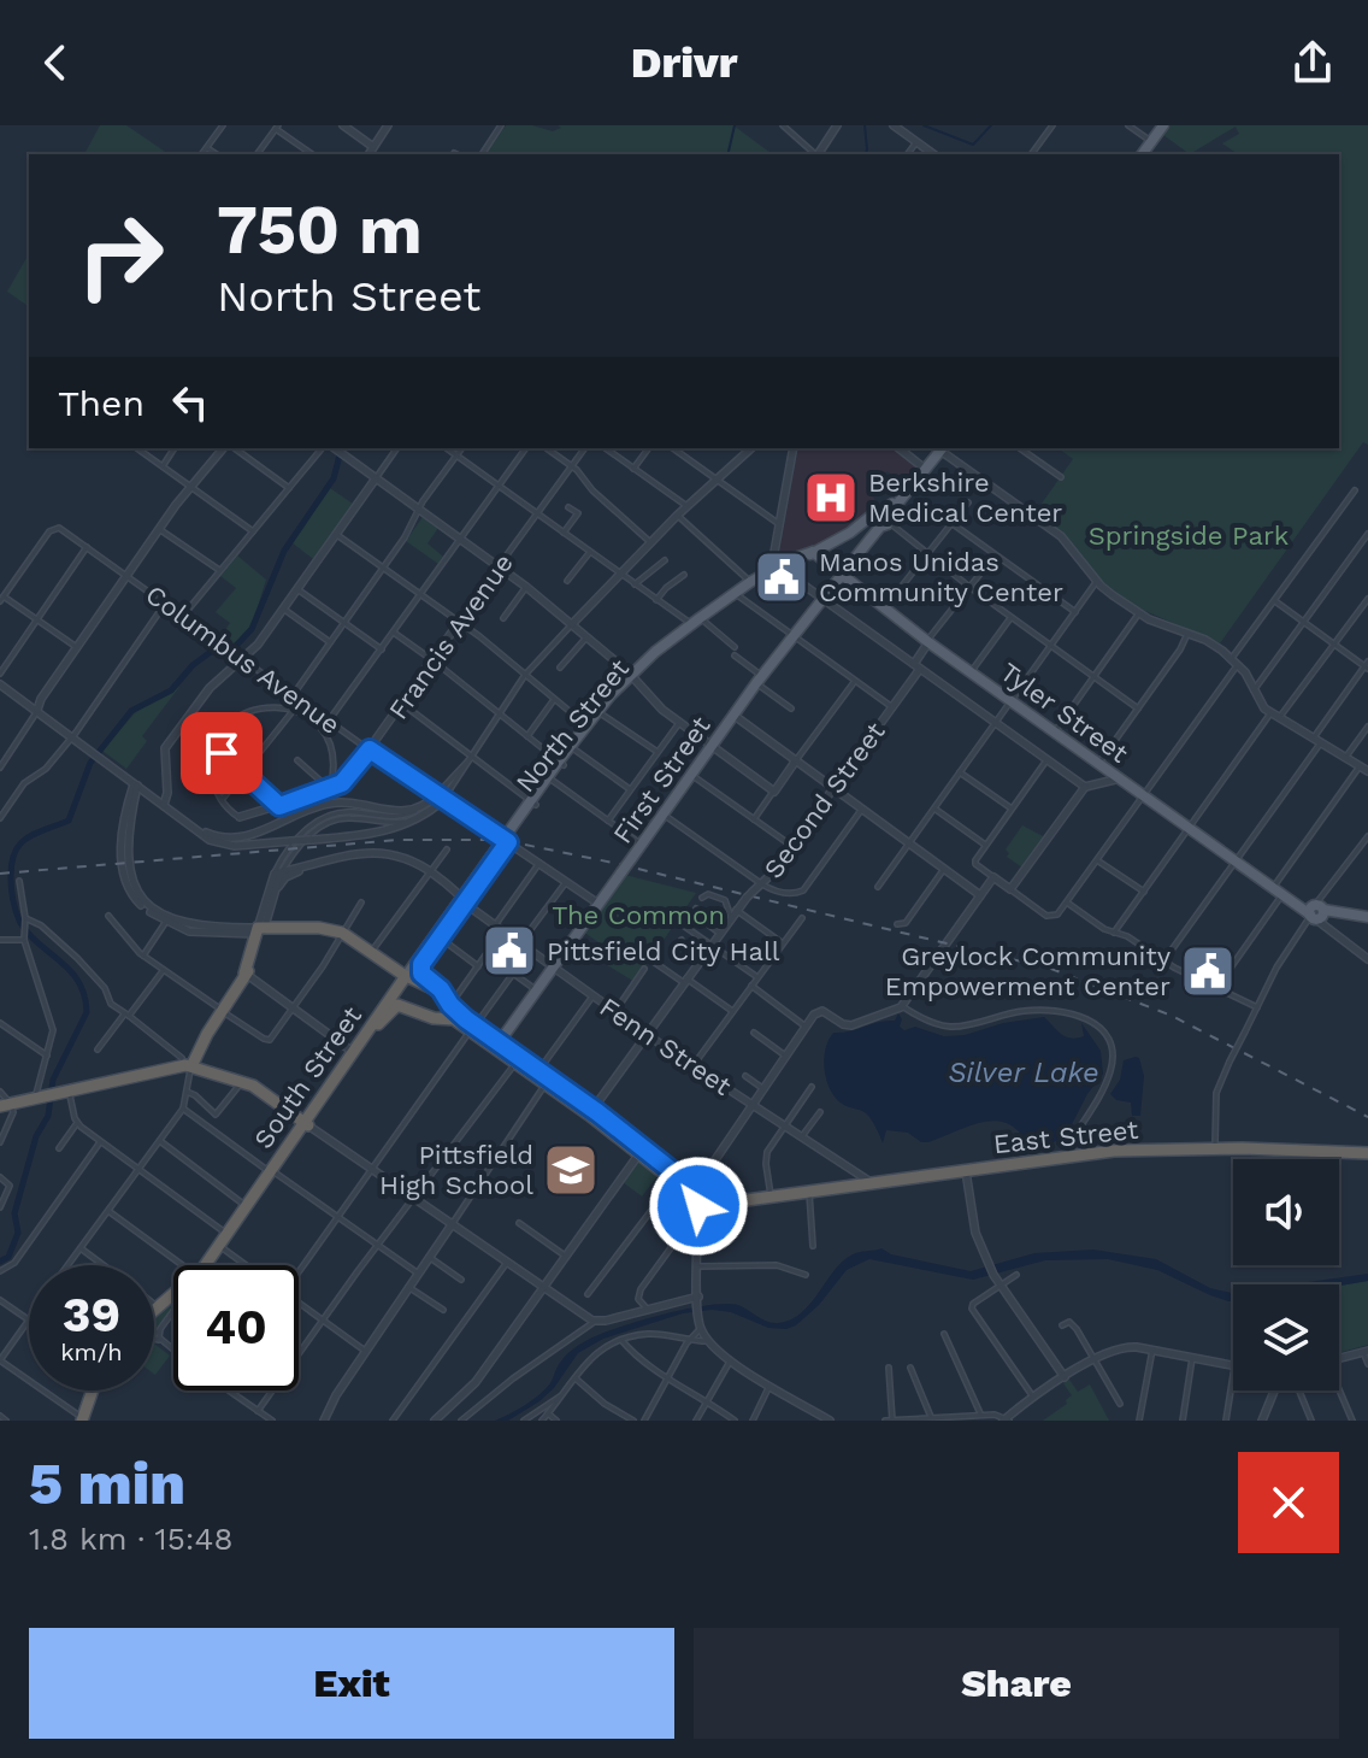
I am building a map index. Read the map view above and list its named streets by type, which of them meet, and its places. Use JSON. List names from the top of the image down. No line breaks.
{"streets":{"highway":["North Street","South Street","East Street"],"main road":["Tyler Street","First Street"],"street":["Francis Avenue","Columbus Avenue","Second Street","Fenn Street"]},"crossings":[["Francis Avenue","Columbus Avenue"],["Columbus Avenue","North Street"],["Columbus Avenue","First Street"],["Tyler Street","North Street"],["Tyler Street","First Street"],["Tyler Street","Second Street"],["North Street","First Street"],["North Street","Fenn Street"],["North Street","South Street"],["First Street","Fenn Street"],["Second Street","Fenn Street"],["Fenn Street","East Street"]],"water":["Silver Lake"],"parks":["Springside Park","The Common"],"places":{"hospital":["Berkshire Medical Center"],"public building":["Manos Unidas Community Center","Pittsfield City Hall","Greylock Community Empowerment Center"],"school or university":["Pittsfield High School"]},"page":{"header":"Drivr","turn":["750 m","North Street"],"then":"Then","speed":"39 km/h","limit":"40","heading":["5 min","1.8 km · 15:48"],"buttons":["Exit","Share"]}}
